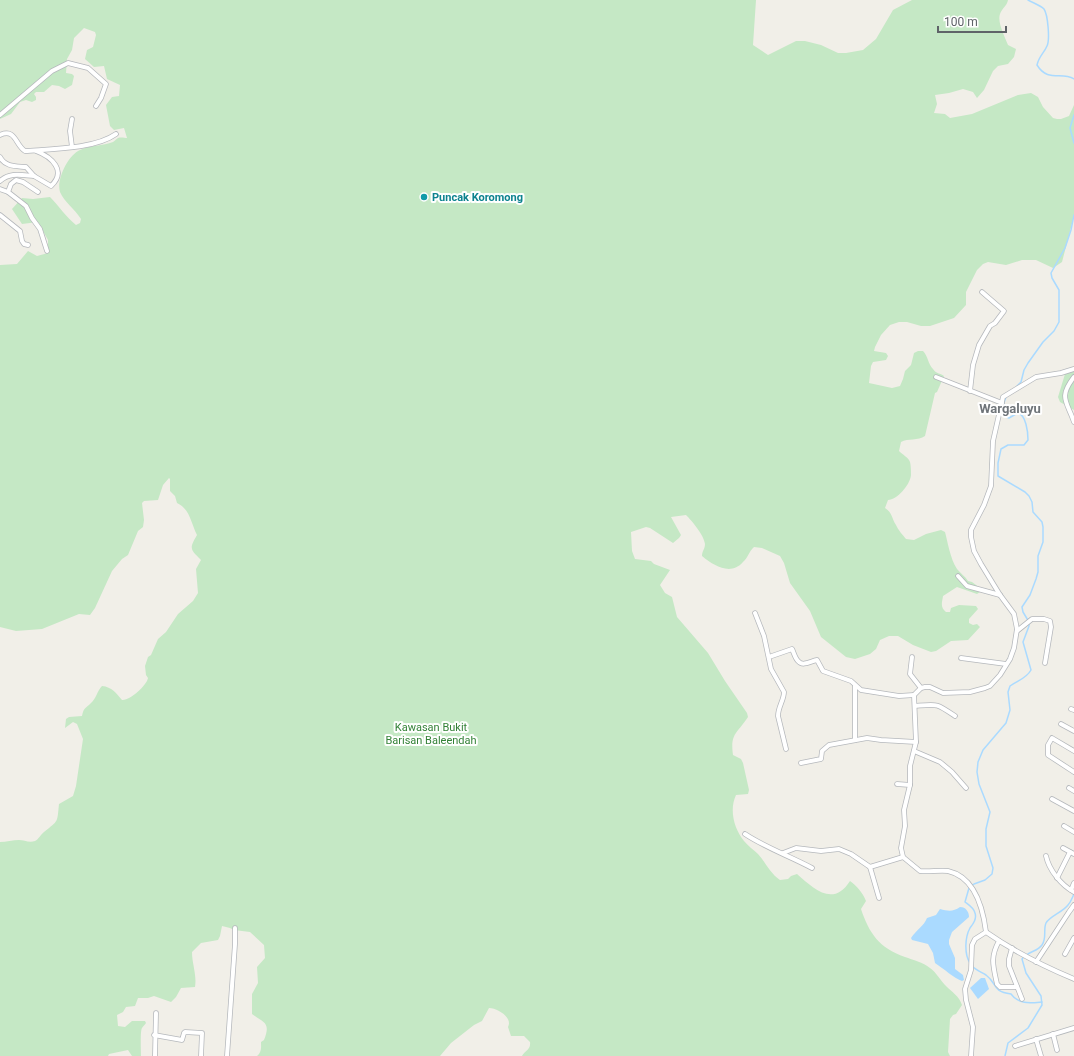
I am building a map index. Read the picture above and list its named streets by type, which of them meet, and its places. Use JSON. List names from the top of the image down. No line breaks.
{"districts":["Wargaluyu"],"parks":["Kawasan Bukit Barisan Baleendah"],"places":["Puncak Koromong"],"scale_bar":"100 m"}
